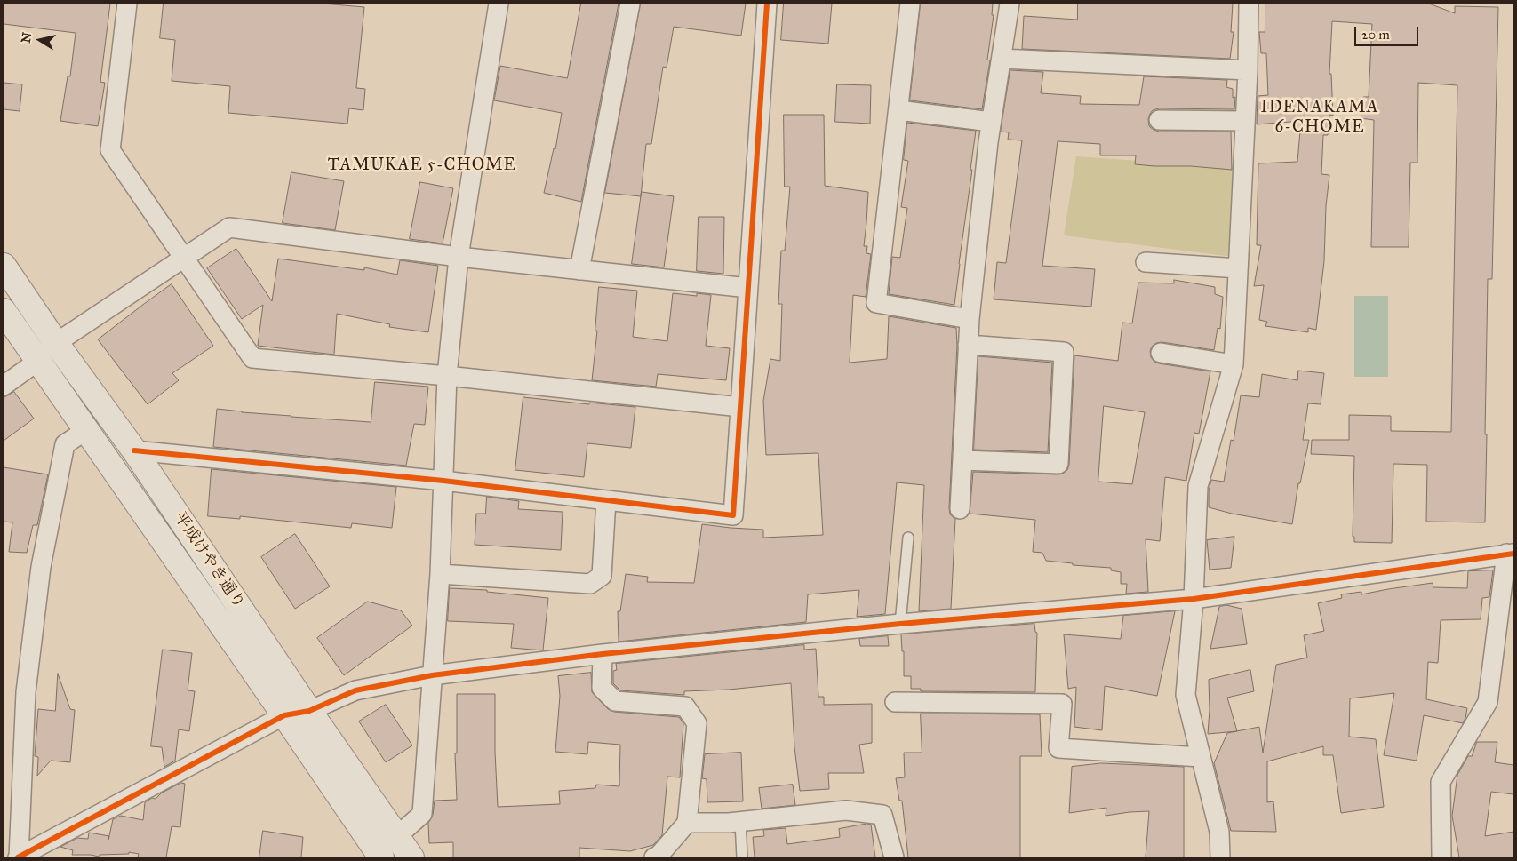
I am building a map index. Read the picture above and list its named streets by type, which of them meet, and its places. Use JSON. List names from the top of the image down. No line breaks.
{"streets":{"street":["平成けやき通り"]},"districts":["IDENAKAMA 6-CHOME","TAMUKAE 5-CHOME"],"scale_bar":"20 m","north":"left"}
